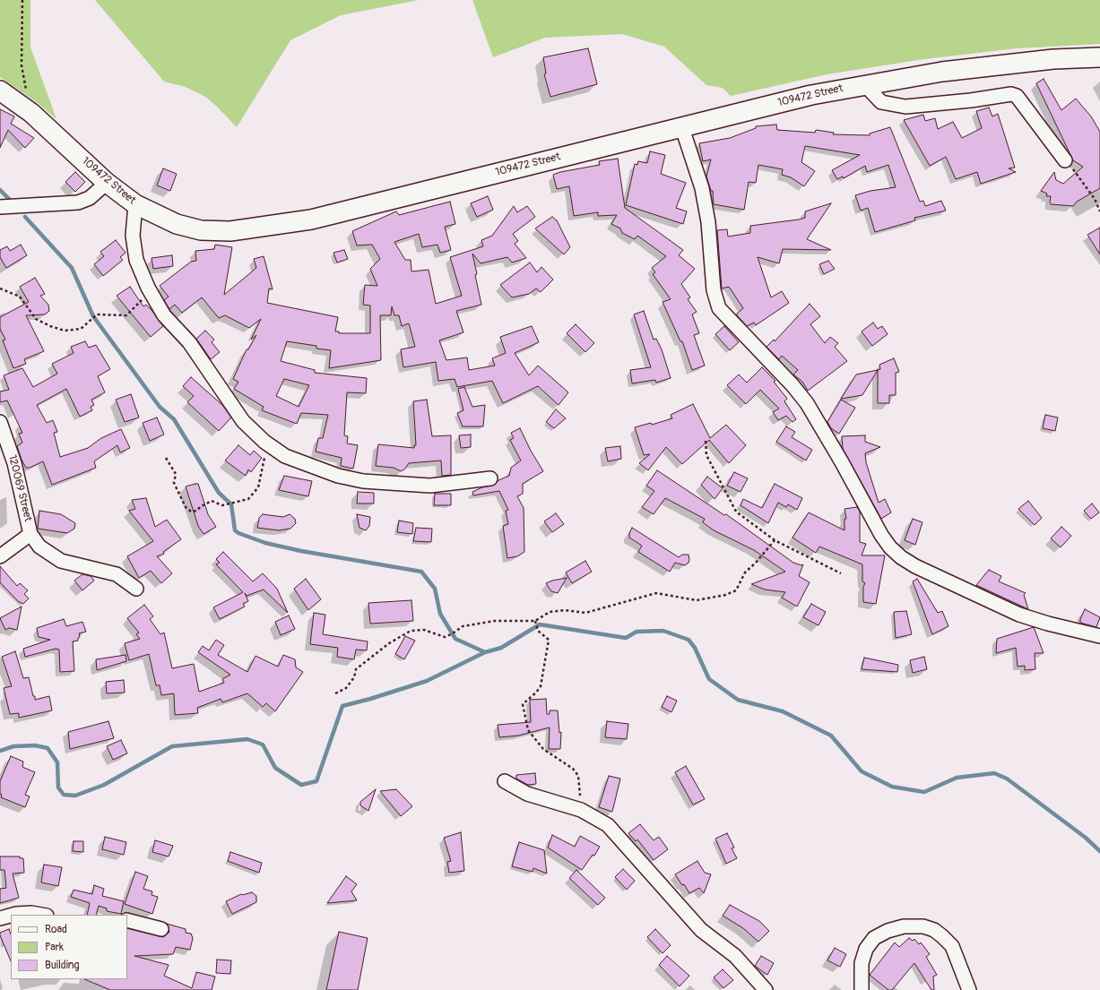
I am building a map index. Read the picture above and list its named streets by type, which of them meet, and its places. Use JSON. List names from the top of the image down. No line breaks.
{"streets":{"street":["109472 Street","120069 Street"]},"legend":["Road","Park","Building"]}
